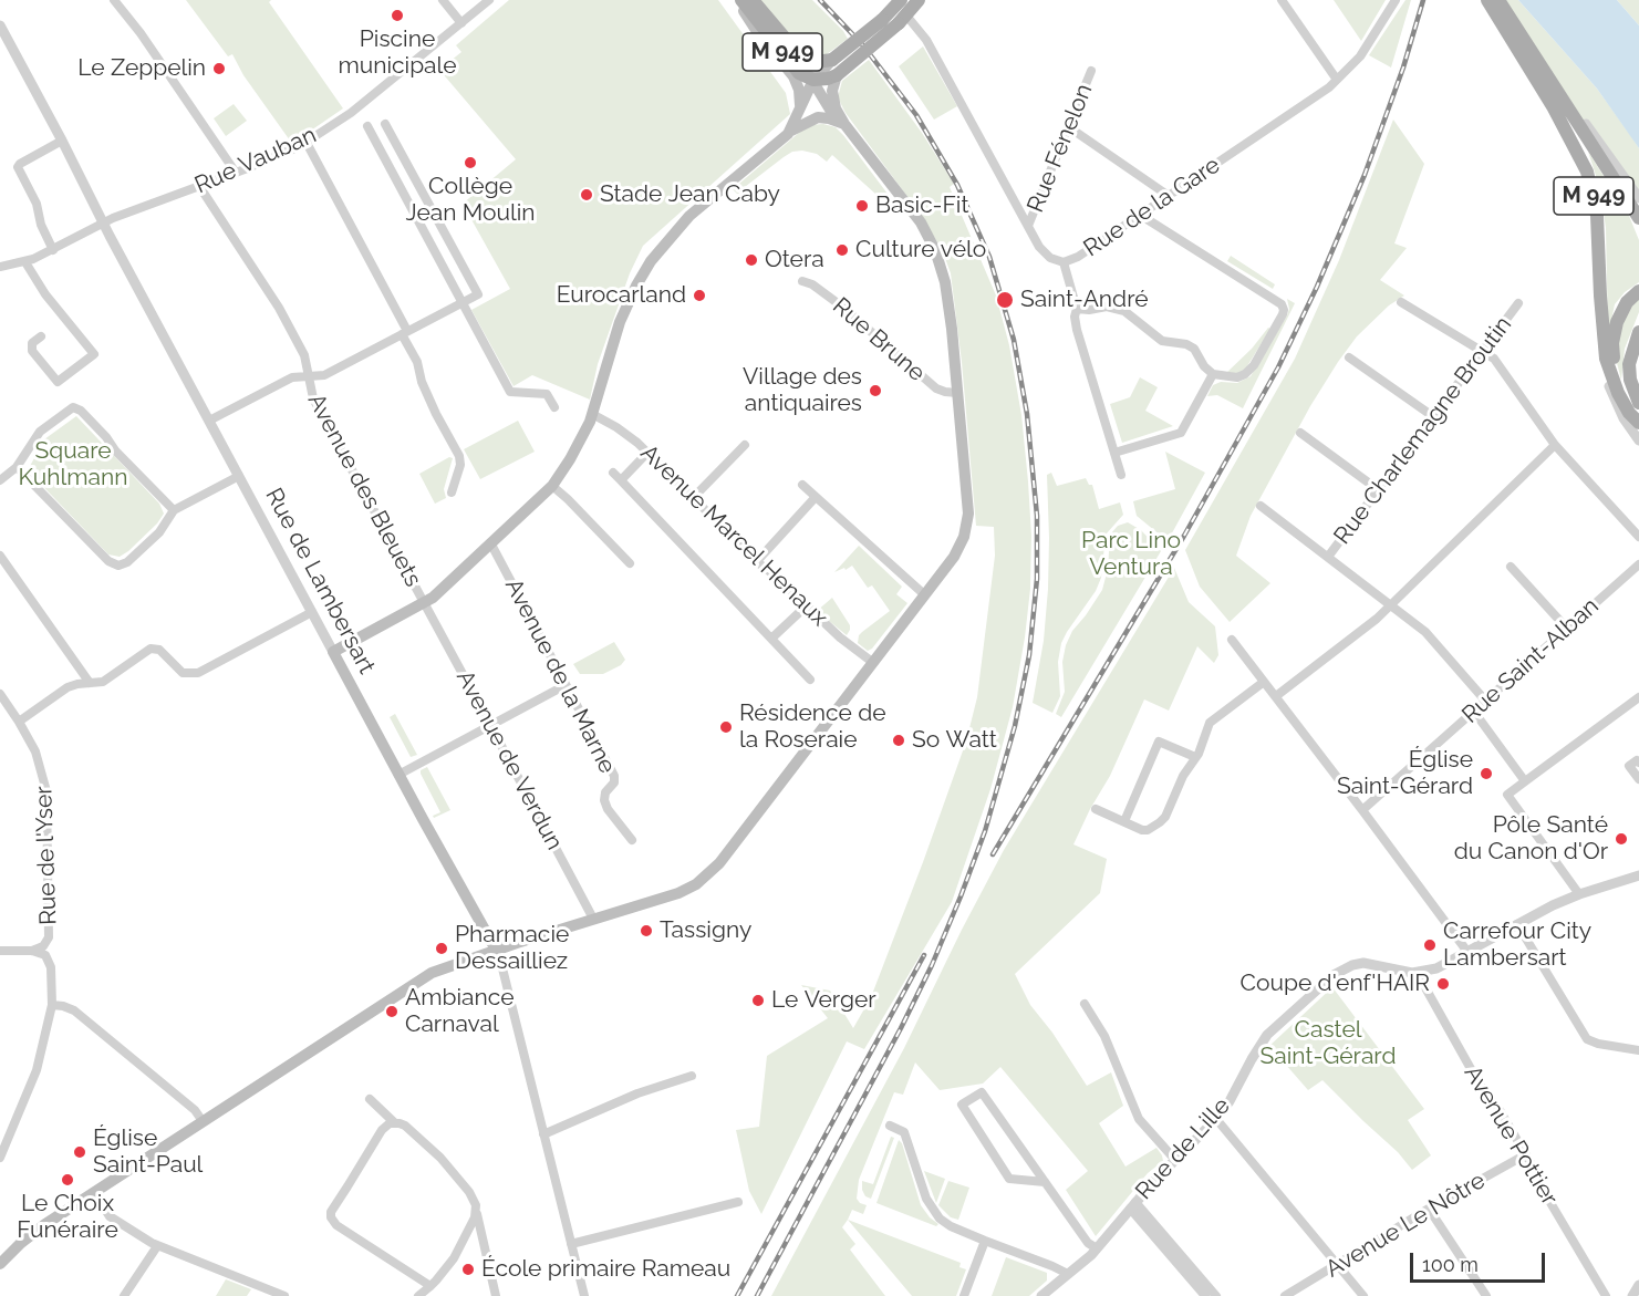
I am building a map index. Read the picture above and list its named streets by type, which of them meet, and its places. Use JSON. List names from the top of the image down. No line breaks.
{"streets":{"main road":["M 949","Rue de Lambersart"],"street":["Rue Fénelon","Rue Vauban","Rue de la Gare","Rue Brune","Rue Charlemagne Broutin","Avenue des Bleuets","Avenue Marcel Henaux","Rue Saint-Alban","Avenue de la Marne","Avenue de Verdun","Rue de l'Yser","Avenue Pottier","Rue de Lille","Avenue Le Nôtre"]},"crossings":[["M 949","Rue de la Gare"],["Rue Fénelon","Rue de la Gare"],["Rue Vauban","Avenue des Bleuets"],["Rue Vauban","Rue de Lambersart"],["Avenue des Bleuets","Avenue de Verdun"],["Avenue Pottier","Rue de Lille"],["Avenue Pottier","Avenue Le Nôtre"]],"parks":["Square Kuhlmann","Parc Lino Ventura","Castel Saint-Gérard"],"places":["Piscine municipale","Le Zeppelin","Collège Jean Moulin","Stade Jean Caby","Basic-Fit","Culture vélo","Otera","Eurocarland","Saint-André","Village des antiquaires","Résidence de la Roseraie","So Watt","Église Saint-Gérard","Pôle Santé du Canon d'Or","Tassigny","Carrefour City Lambersart","Pharmacie Dessailliez","Coupe d'enf'HAIR","Le Verger","Ambiance Carnaval","Église Saint-Paul","Le Choix Funéraire","École primaire Rameau"],"scale_bar":"100 m"}
